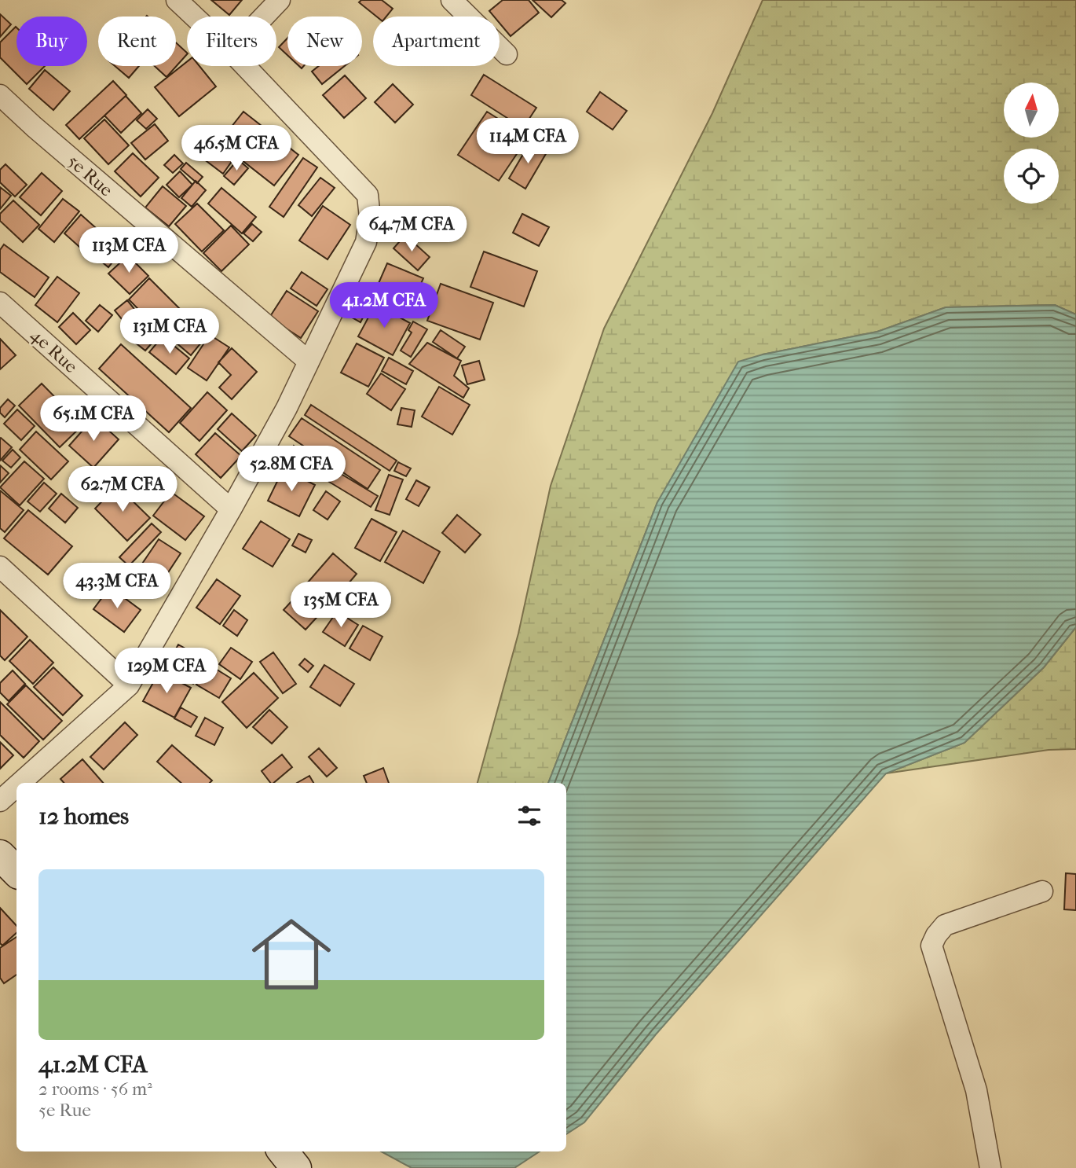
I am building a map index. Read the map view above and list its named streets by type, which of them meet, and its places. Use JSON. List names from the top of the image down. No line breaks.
{"streets":{"street":["5e Rue","4e Rue"]},"north":"top","page":{"chip":["Buy","Rent","Filters","New","Apartment"],"price":["114M CFA","46.5M CFA","64.7M CFA","113M CFA","41.2M CFA","131M CFA","65.1M CFA","52.8M CFA","62.7M CFA","43.3M CFA","135M CFA","129M CFA"],"heading":"12 homes","list":[{"name":"41.2M CFA","note":"2 rooms · 56 m² · 5e Rue"}]}}
